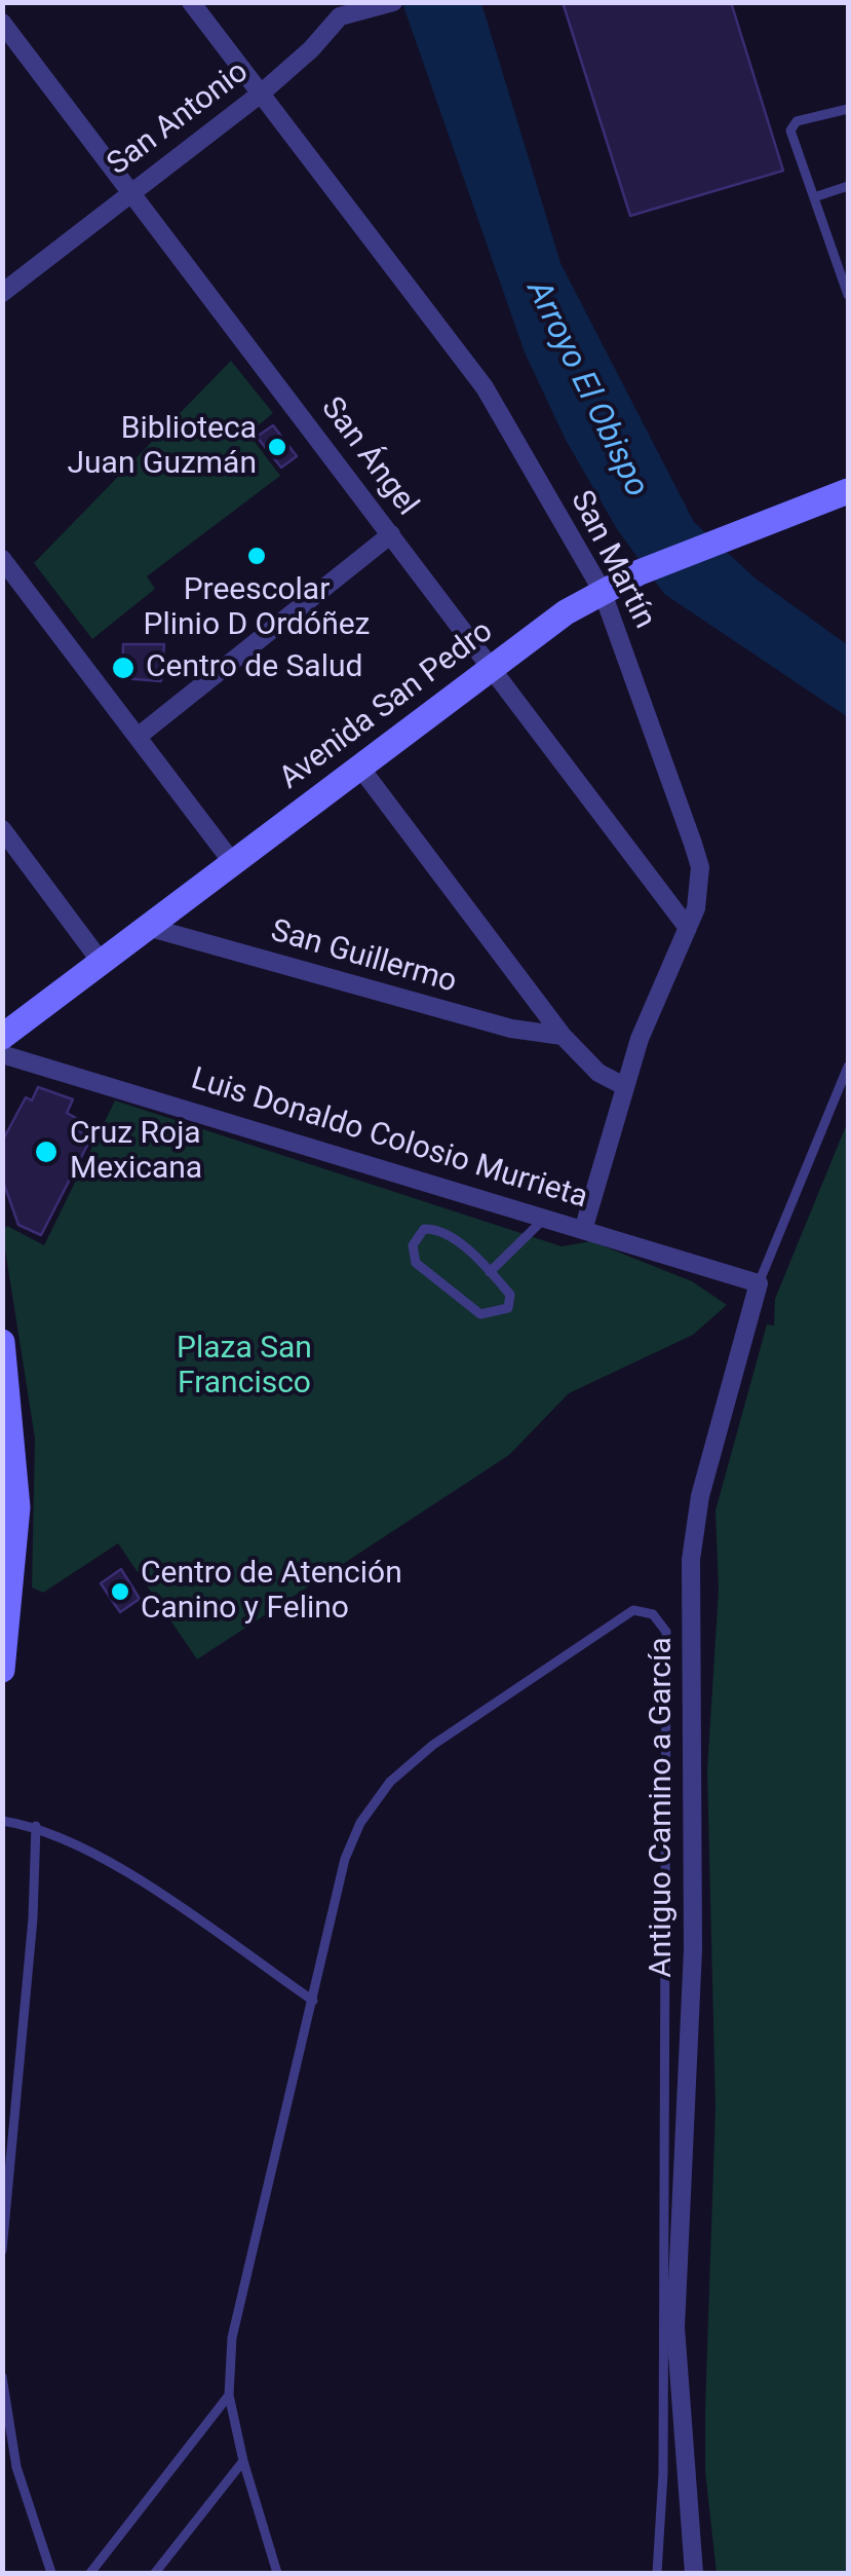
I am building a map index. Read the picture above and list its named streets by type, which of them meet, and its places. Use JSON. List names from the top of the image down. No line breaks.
{"streets":{"main road":["Avenida San Pedro"],"street":["San Antonio","San Ángel","San Martín","San Guillermo","Luis Donaldo Colosio Murrieta","Antiguo Camino a García"]},"crossings":[["San Antonio","San Ángel"],["San Antonio","San Martín"],["San Ángel","San Martín"],["San Ángel","Avenida San Pedro"],["San Martín","Avenida San Pedro"],["San Martín","Luis Donaldo Colosio Murrieta"],["Avenida San Pedro","San Guillermo"],["Luis Donaldo Colosio Murrieta","Antiguo Camino a García"]],"water":["Arroyo El Obispo"],"parks":["Plaza San Francisco"],"places":["Biblioteca Juan Guzmán","Preescolar Plinio D Ordóñez","Centro de Salud","Cruz Roja Mexicana","Centro de Atención Canino y Felino"]}
